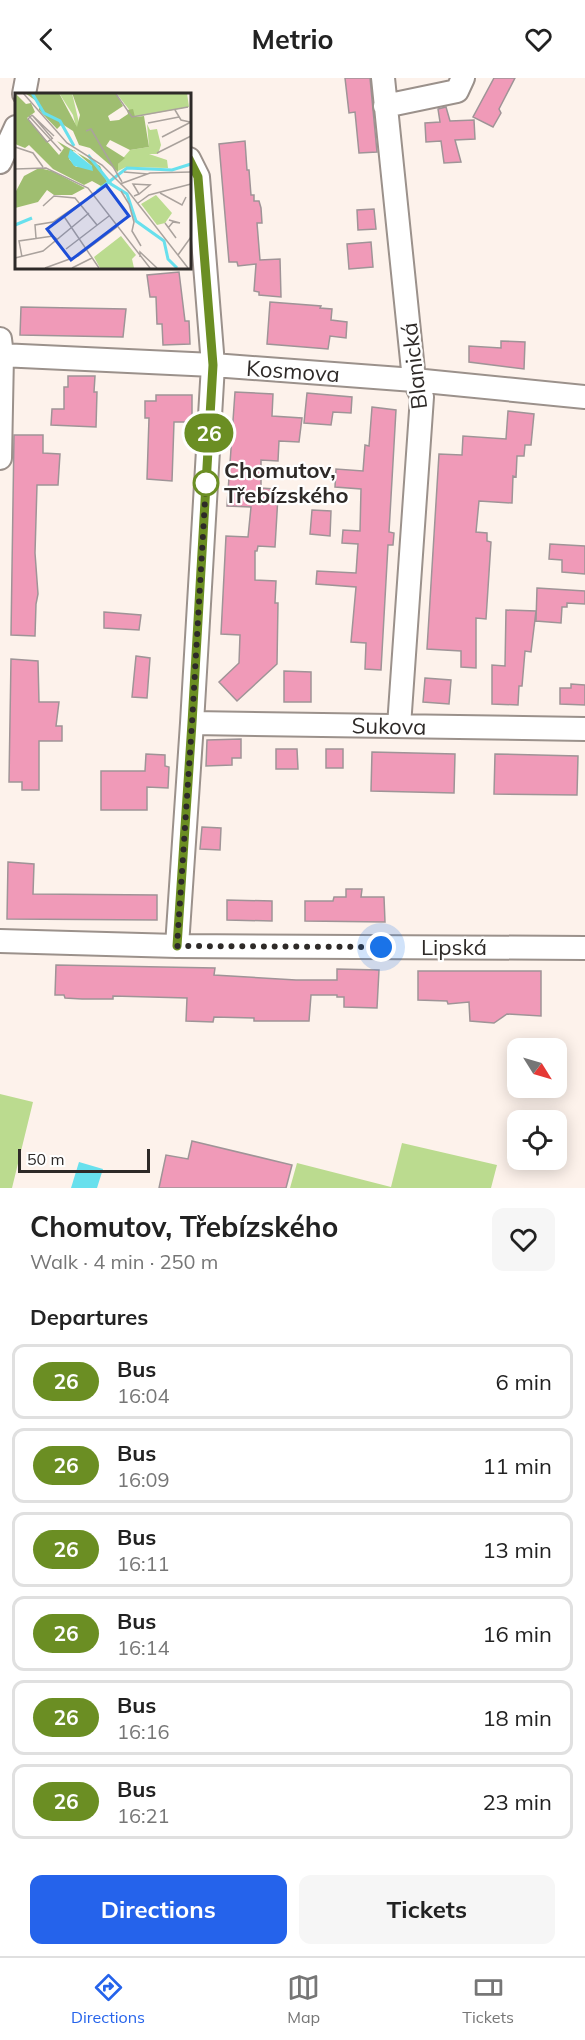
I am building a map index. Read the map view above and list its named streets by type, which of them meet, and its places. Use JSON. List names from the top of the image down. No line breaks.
{"streets":{"street":["Blanická","Kosmova","Sukova","Lipská"]},"crossings":[["Blanická","Kosmova"],["Blanická","Sukova"]],"places":["Chomutov, Třebízského"],"lines":["bus line 26"],"scale_bar":"50 m","north":"bottom right","page":{"header":"Metrio","on_map":"26","scale":"50 m","heading":[["Chomutov, Třebízského","Walk · 4 min · 250 m"],"Departures"],"list":[{"mark":"26","name":"Bus","note":"16:04","value":"6 min"},{"mark":"26","name":"Bus","note":"16:09","value":"11 min"},{"mark":"26","name":"Bus","note":"16:11","value":"13 min"},{"mark":"26","name":"Bus","note":"16:14","value":"16 min"},{"mark":"26","name":"Bus","note":"16:16","value":"18 min"},{"mark":"26","name":"Bus","note":"16:21","value":"23 min"}],"buttons":["Directions","Tickets"],"tabs":["Directions","Map","Tickets"]}}
